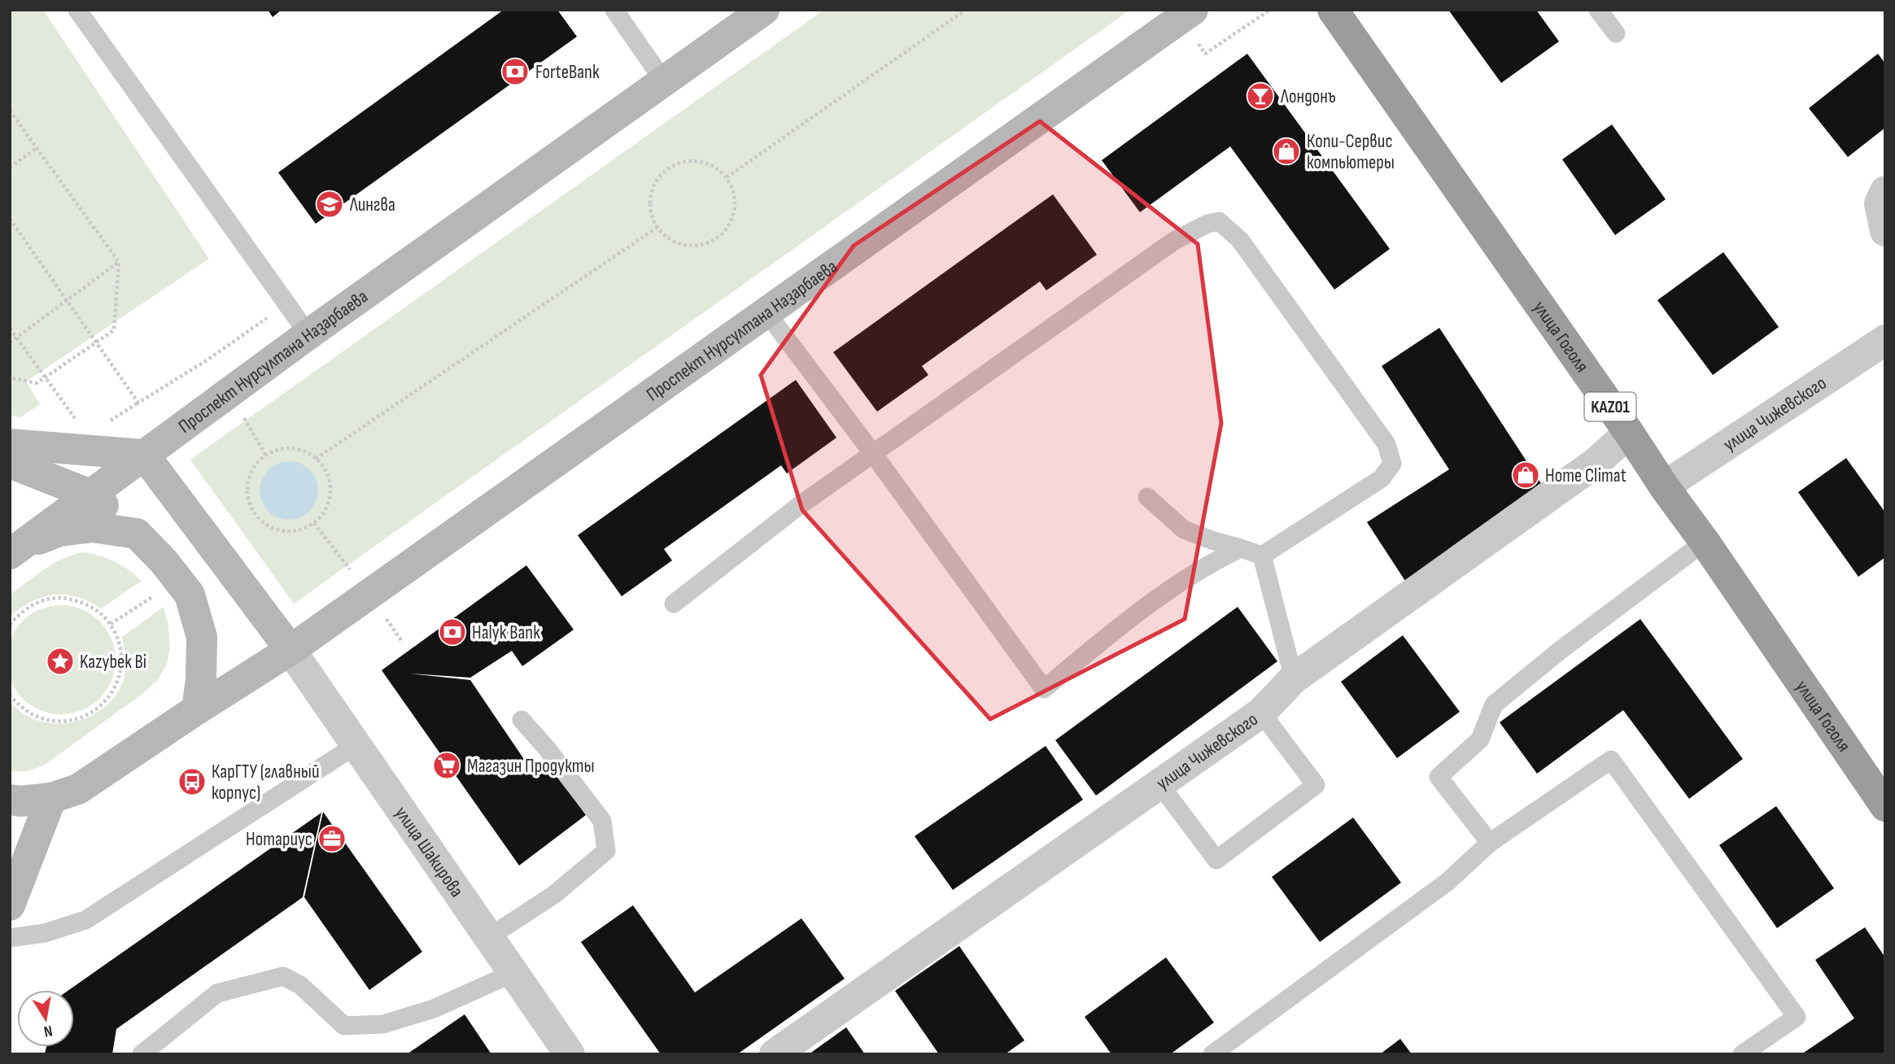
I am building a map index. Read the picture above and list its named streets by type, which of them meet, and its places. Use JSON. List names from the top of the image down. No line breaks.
{"streets":{"highway":["улица Гоголя","KАZ01"],"main road":["Проспект Нурсултана Назарбаева"],"street":["улица Чижевского","улица Шакирова"]},"crossings":[["Проспект Нурсултана Назарбаева","улица Шакирова"],["улица Гоголя","улица Чижевского"]],"places":{"bank":["ForteBank","Halyk Bank"],"bar":["Лондонъ"],"shop":["Копи-Сервис компьютеры","Home Climat"],"school or university":["Лингва"],"place":["Kazybek Bi"],"supermarket":["Магазин Продукты"],"bus stop":["КарГТУ (главный корпус)"],"office":["Нотариус"]},"north":"bottom"}
